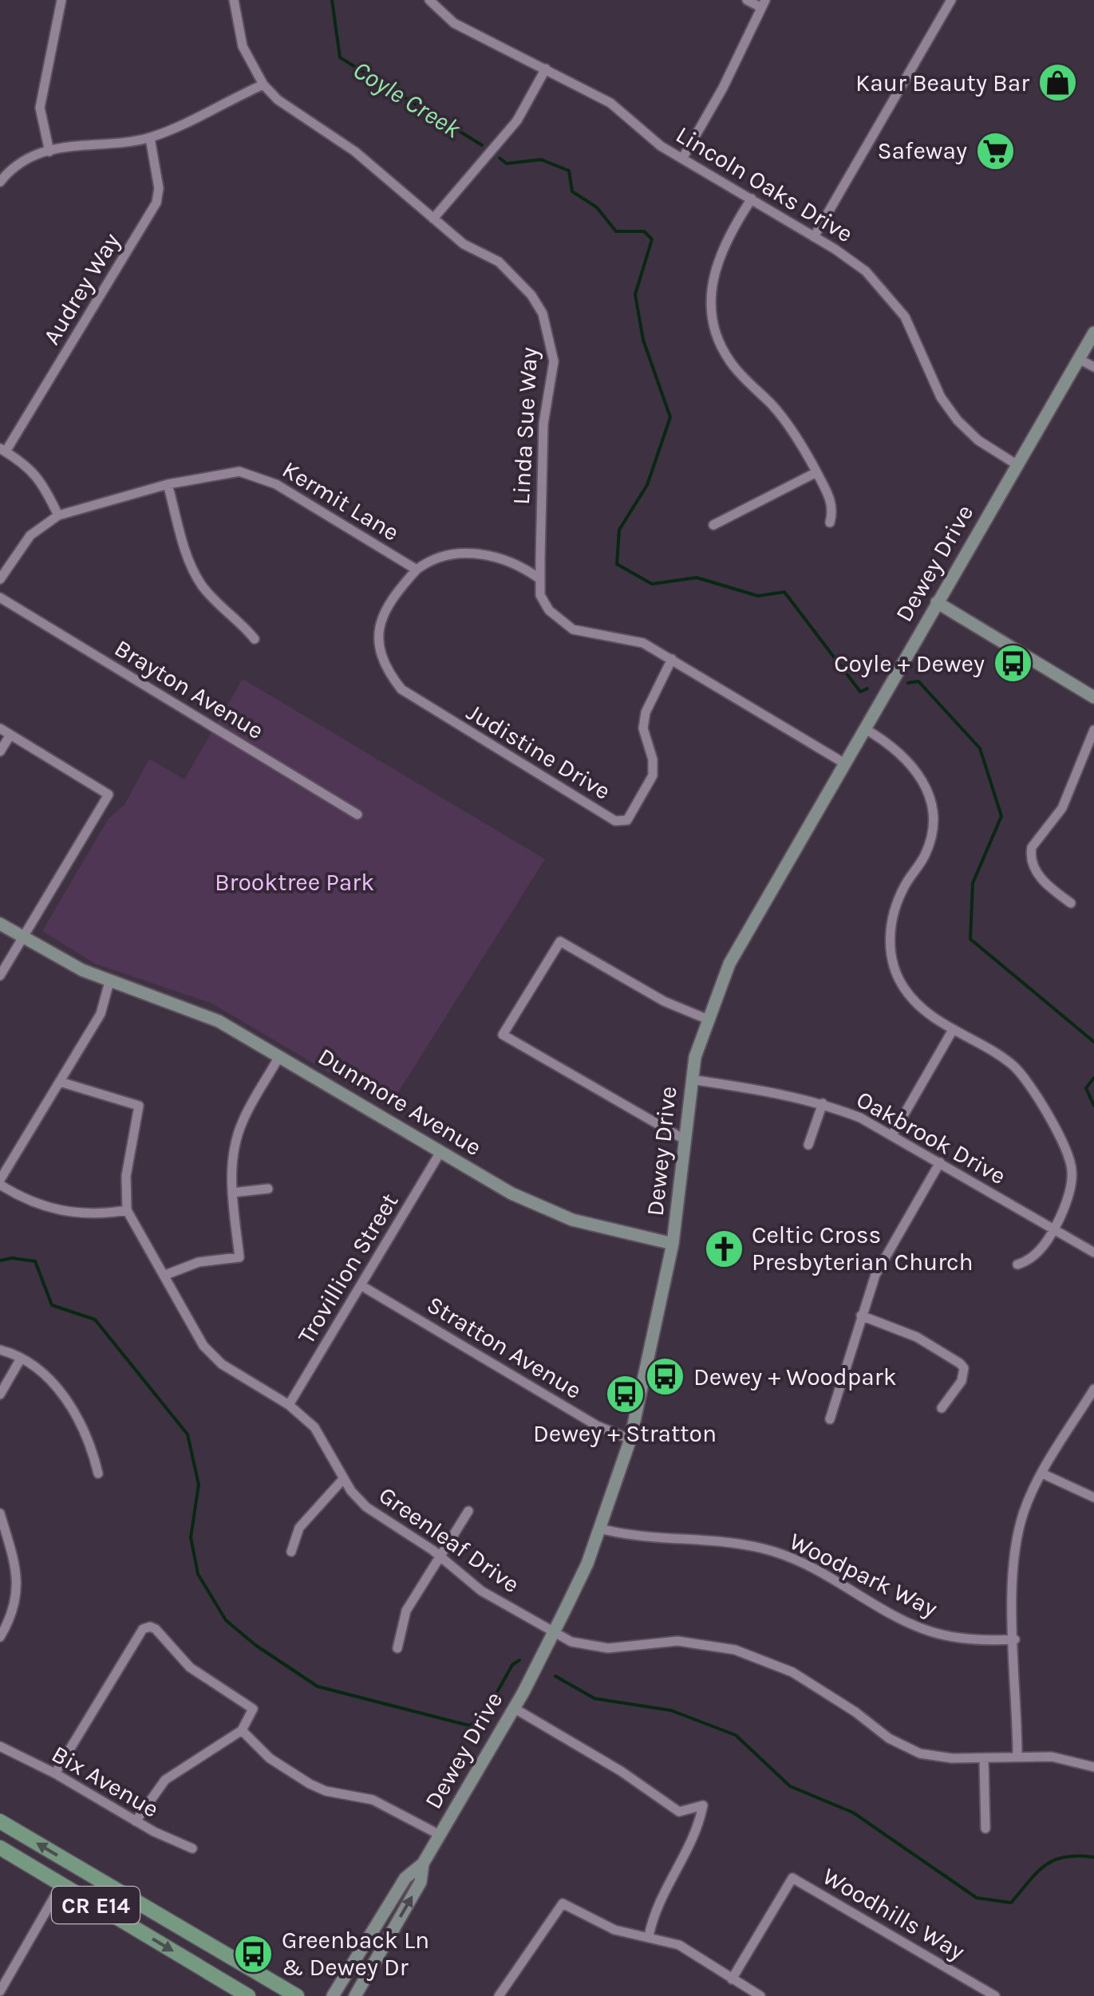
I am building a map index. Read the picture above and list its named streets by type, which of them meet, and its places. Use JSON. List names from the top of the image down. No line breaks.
{"streets":{"main road":["Dewey Drive","Dunmore Avenue","CR E14"],"street":["Lincoln Oaks Drive","Audrey Way","Linda Sue Way","Kermit Lane","Brayton Avenue","Judistine Drive","Oakbrook Drive","Trovillion Street","Stratton Avenue","Greenleaf Drive","Woodpark Way","Bix Avenue","Woodhills Way"]},"crossings":[["Lincoln Oaks Drive","Dewey Drive"],["Linda Sue Way","Kermit Lane"],["Linda Sue Way","Dewey Drive"],["Linda Sue Way","Judistine Drive"],["Kermit Lane","Judistine Drive"],["Dewey Drive","Dunmore Avenue"],["Dewey Drive","Oakbrook Drive"],["Dewey Drive","Stratton Avenue"],["Dewey Drive","Greenleaf Drive"],["Dewey Drive","Woodpark Way"],["Dunmore Avenue","Trovillion Street"],["Trovillion Street","Stratton Avenue"],["Trovillion Street","Greenleaf Drive"]],"water":["Coyle Creek"],"parks":["Brooktree Park"],"places":{"shop":["Kaur Beauty Bar"],"supermarket":["Safeway"],"bus stop":["Coyle + Dewey","Dewey + Woodpark","Dewey + Stratton","Greenback Ln & Dewey Dr"],"church":["Celtic Cross Presbyterian Church"]}}
